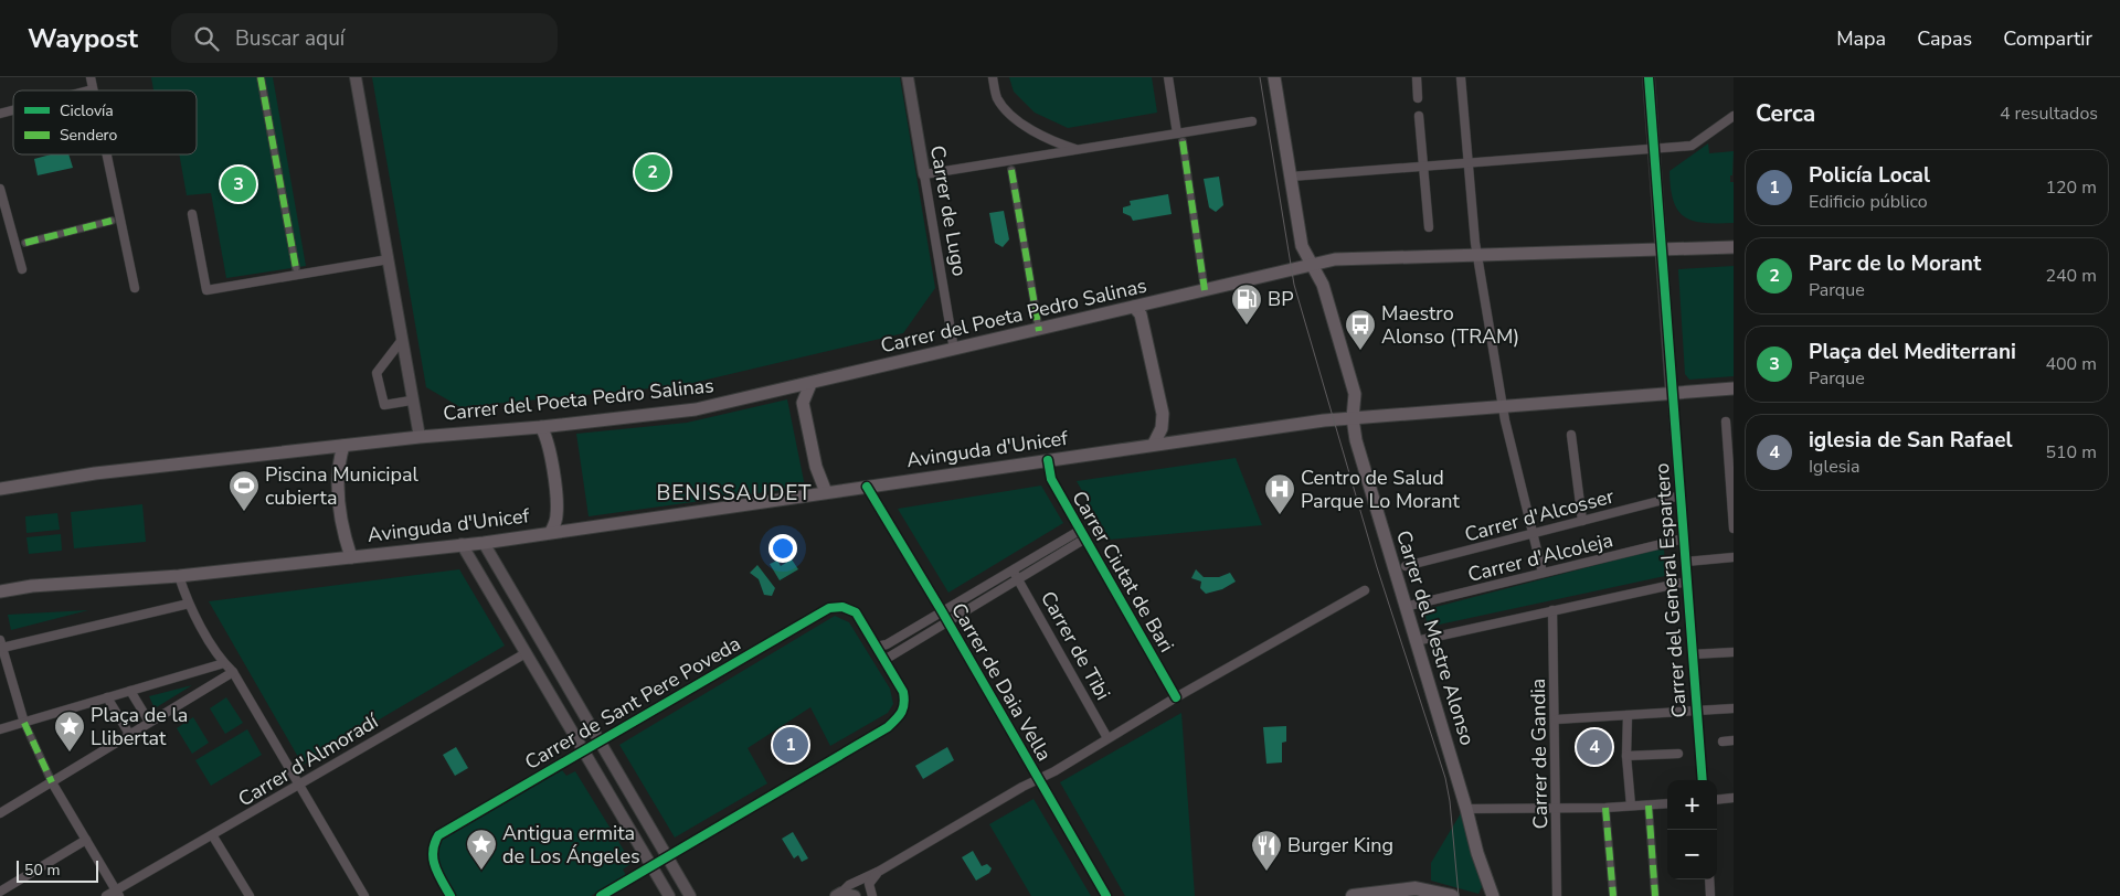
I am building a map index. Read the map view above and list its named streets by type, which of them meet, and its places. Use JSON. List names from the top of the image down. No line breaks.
{"streets":{"main road":["Carrer del Poeta Pedro Salinas","Avinguda d'Unicef","Carrer del Mestre Alonso"],"street":["Carrer de Lugo","Carrer d'Alcosser","Carrer d'Alcoleja","Carrer Ciutat de Bari","Carrer del General Espartero","Carrer de Tibi","Carrer de Daia Vella","Carrer de Sant Pere Poveda","Carrer de Gandia","Carrer d'Almoradí"]},"crossings":[["Carrer de Lugo","Carrer del Poeta Pedro Salinas"],["Carrer del Poeta Pedro Salinas","Avinguda d'Unicef"],["Carrer del Poeta Pedro Salinas","Carrer del Mestre Alonso"],["Avinguda d'Unicef","Carrer Ciutat de Bari"],["Avinguda d'Unicef","Carrer del General Espartero"],["Avinguda d'Unicef","Carrer del Mestre Alonso"],["Avinguda d'Unicef","Carrer de Daia Vella"],["Carrer d'Alcosser","Carrer del General Espartero"],["Carrer d'Alcoleja","Carrer del General Espartero"],["Carrer d'Alcoleja","Carrer del Mestre Alonso"]],"districts":["BENISSAUDET"],"places":{"fuel station":["BP"],"bus stop":["Maestro Alonso (TRAM)"],"sports":["Piscina Municipal cubierta"],"hospital":["Centro de Salud Parque Lo Morant"],"place":["Plaça de la Llibertat","Antigua ermita de Los Ángeles"],"restaurant":["Burger King"]},"legend":["Ciclovía","Sendero"],"scale_bar":"50 m","page":{"header":"Waypost","search":"Buscar aquí","nav":["Mapa","Capas","Compartir"],"heading":["Cerca","4 resultados"],"list":[{"mark":"1","name":"Policía Local","note":"Edificio público","value":"120 m"},{"mark":"2","name":"Parc de lo Morant","note":"Parque","value":"240 m"},{"mark":"3","name":"Plaça del Mediterrani","note":"Parque","value":"400 m"},{"mark":"4","name":"iglesia de San Rafael","note":"Iglesia","value":"510 m"}],"pins":["2","3","1","4"],"map_buttons":["+","−"],"scale":"50 m"}}
